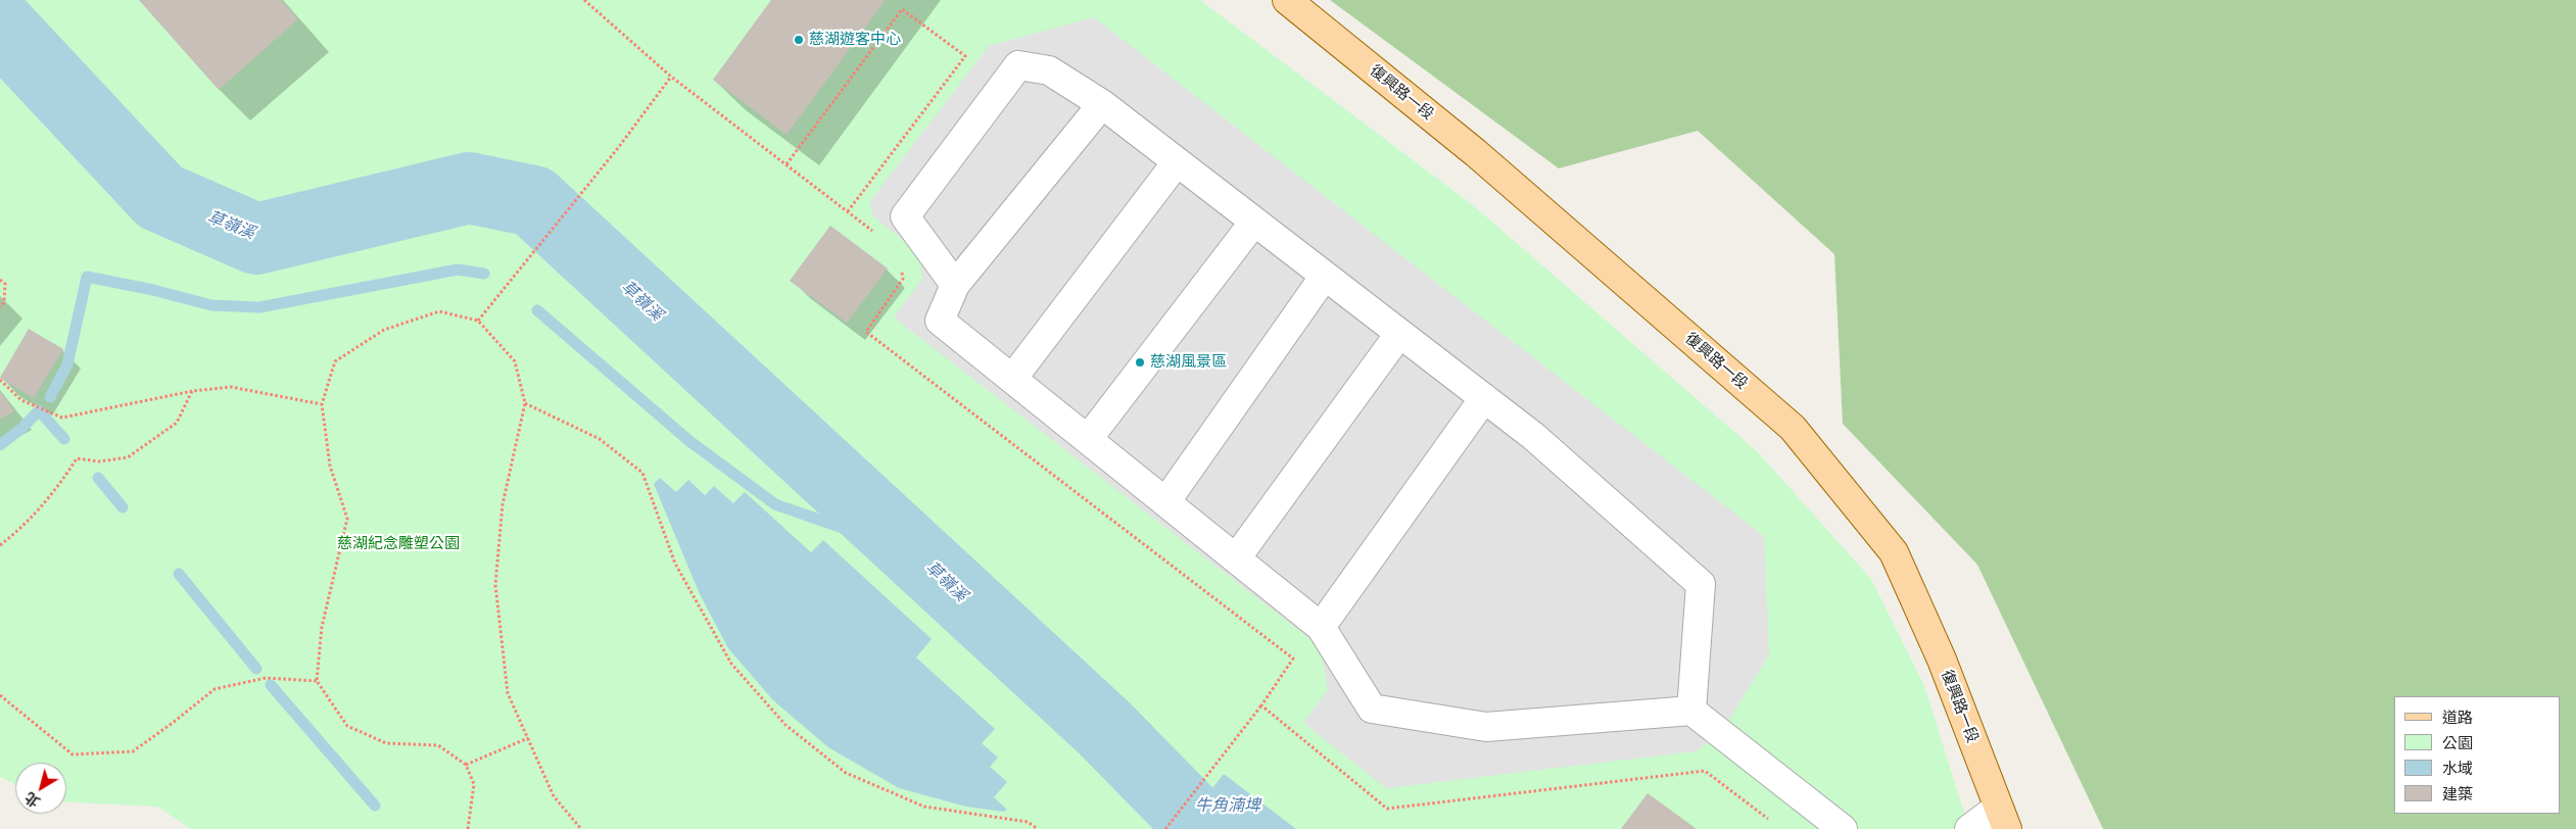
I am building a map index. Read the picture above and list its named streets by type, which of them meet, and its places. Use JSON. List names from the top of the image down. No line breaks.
{"streets":{"main road":["復興路一段"]},"water":["草嶺溪","牛角湳埤"],"parks":["慈湖紀念雕塑公園"],"places":["慈湖遊客中心","慈湖風景區"],"legend":["道路","公園","水域","建築"],"north":"bottom left"}
